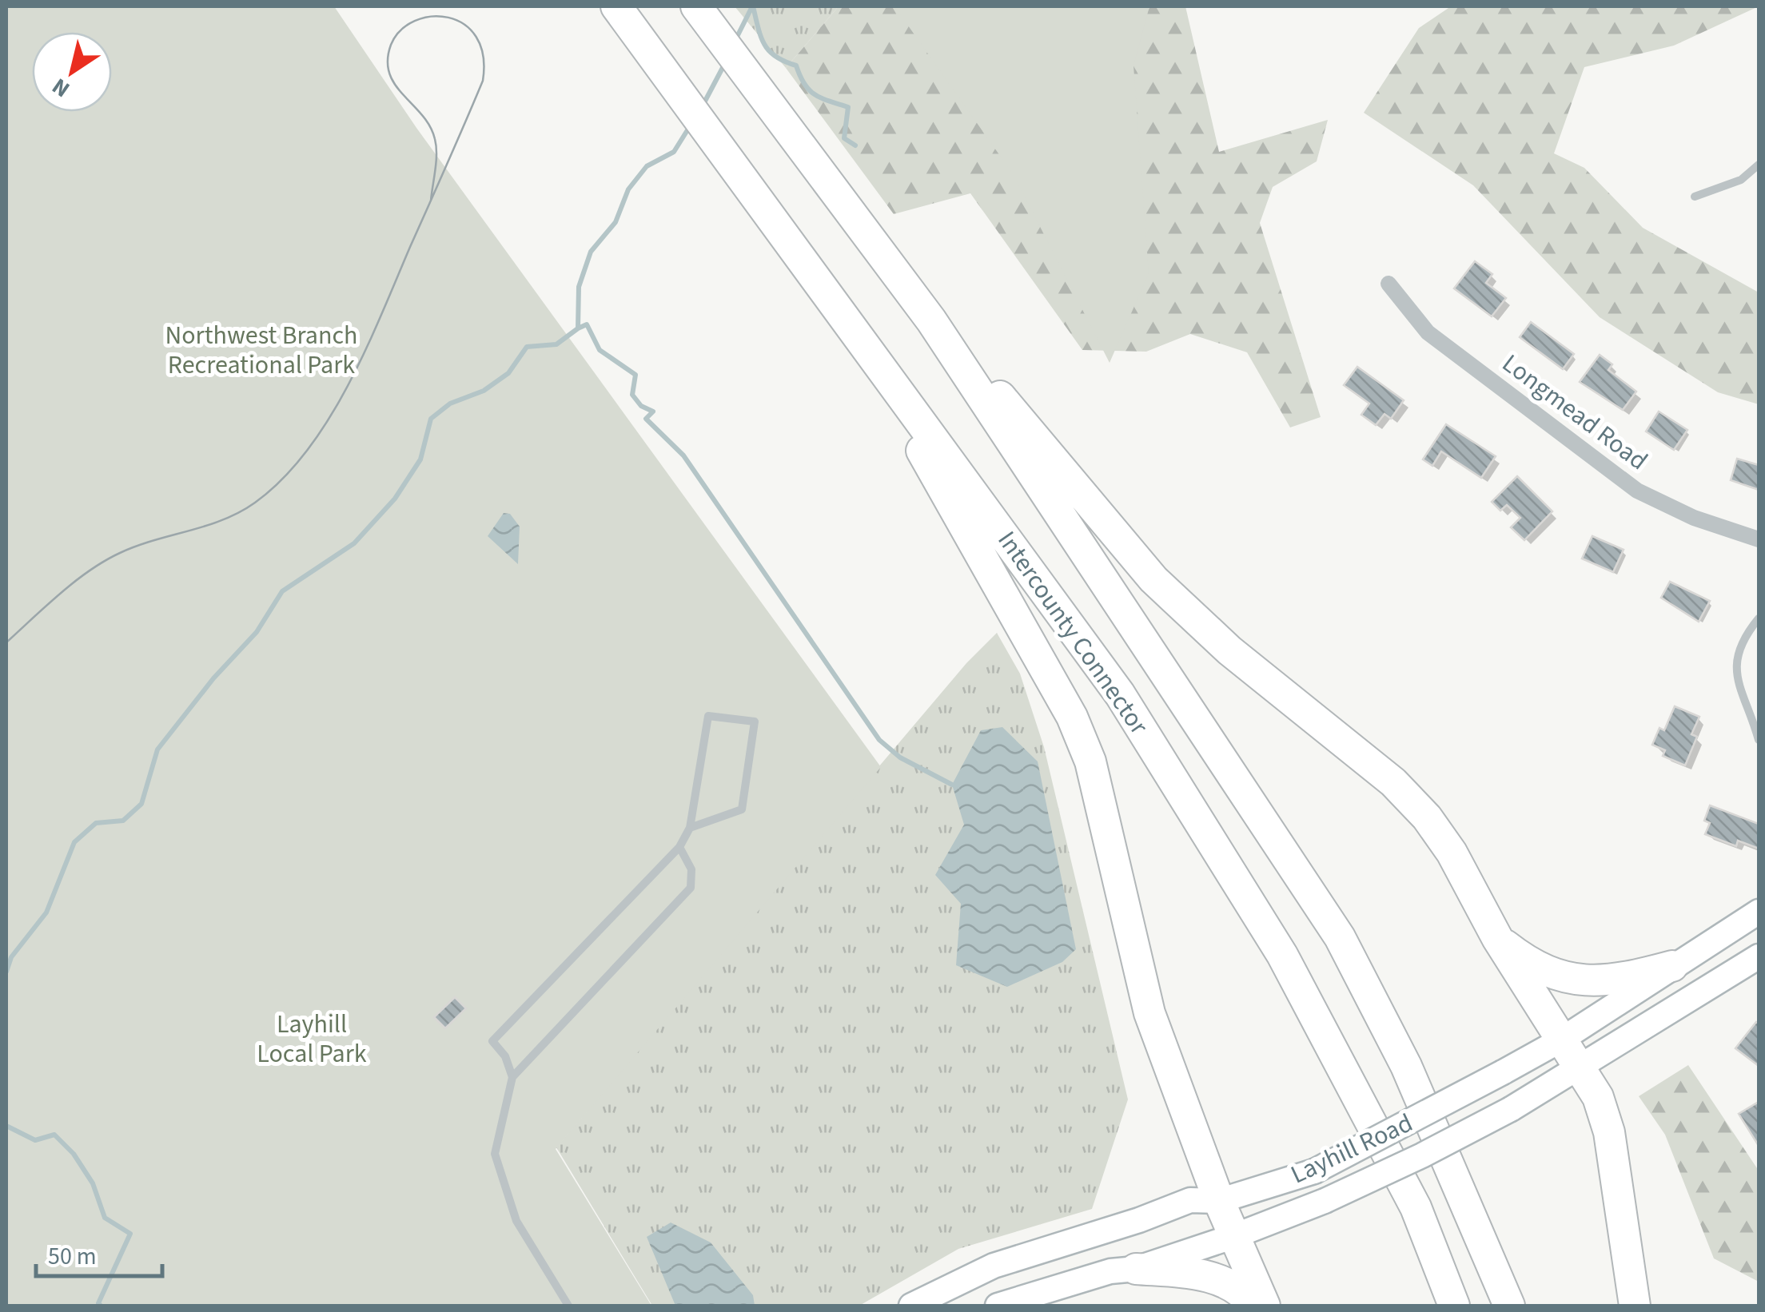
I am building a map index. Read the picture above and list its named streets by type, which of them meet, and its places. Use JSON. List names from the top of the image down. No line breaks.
{"streets":{"highway":["Intercounty Connector"],"main road":["Layhill Road"],"street":["Longmead Road"]},"parks":["Northwest Branch Recreational Park","Layhill Local Park"],"scale_bar":"50 m","north":"bottom left"}
